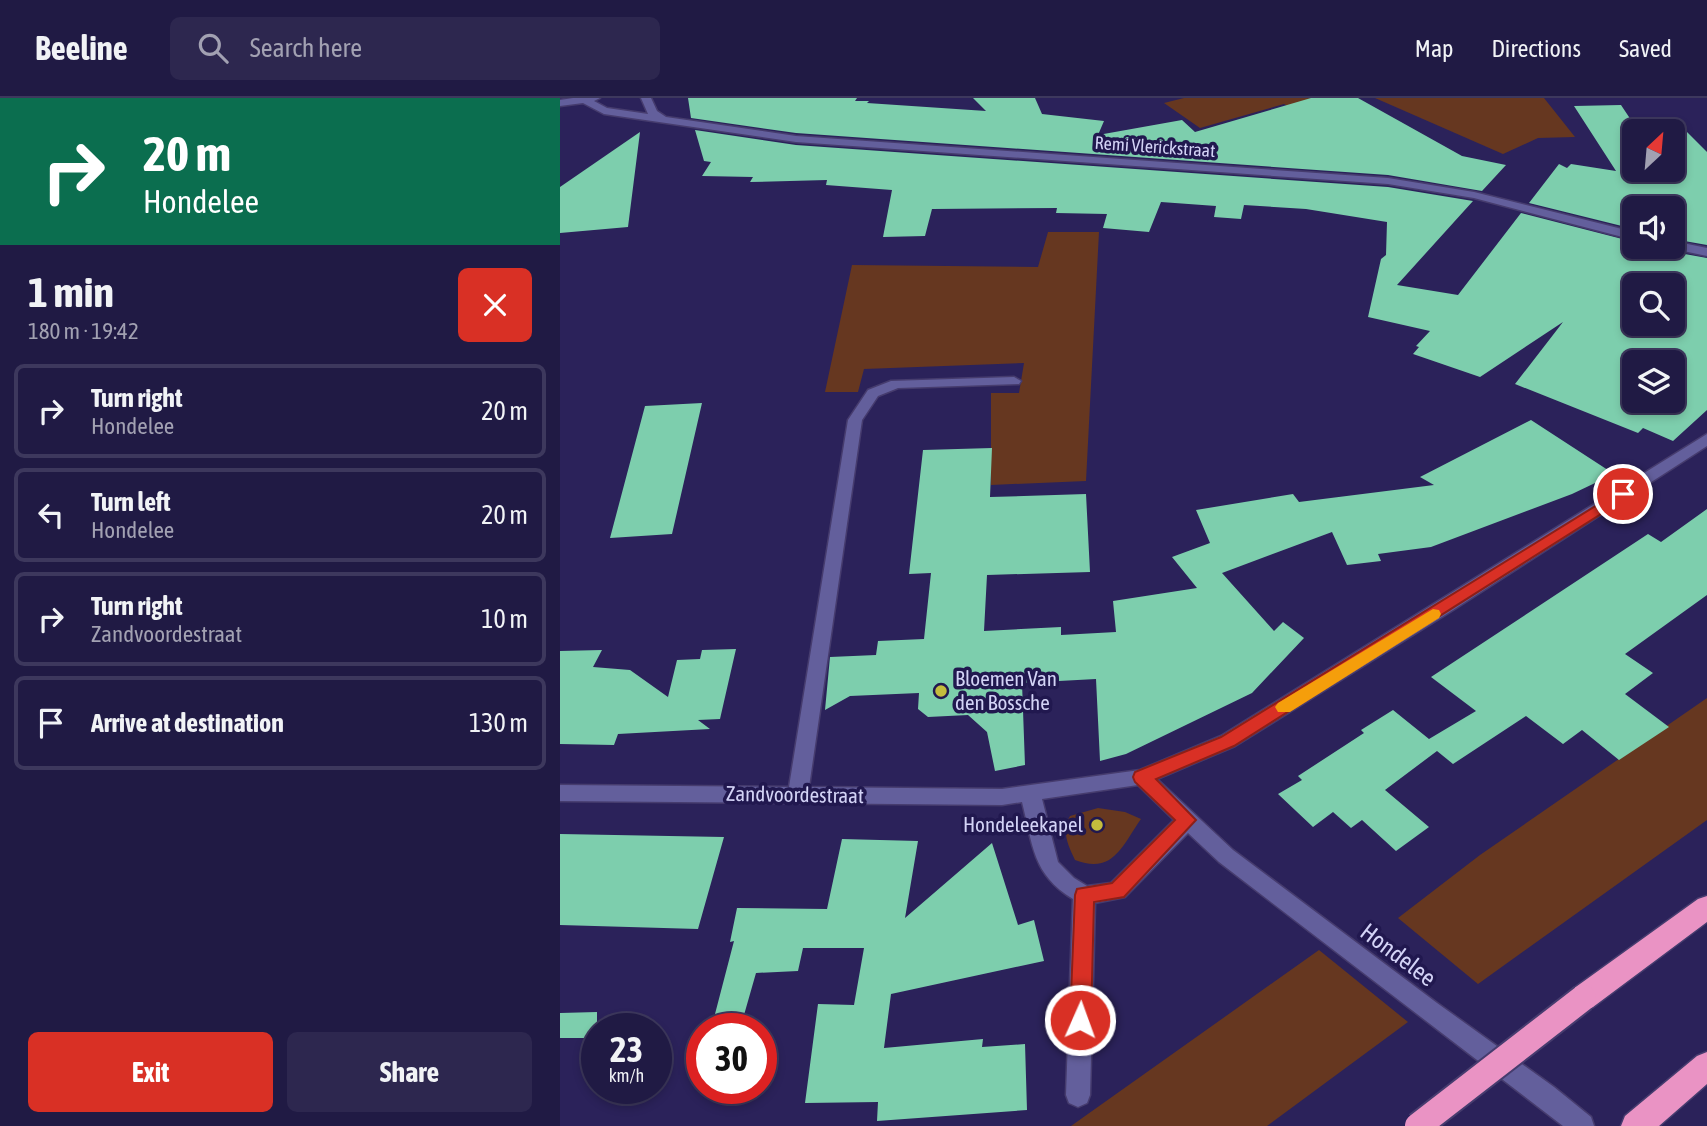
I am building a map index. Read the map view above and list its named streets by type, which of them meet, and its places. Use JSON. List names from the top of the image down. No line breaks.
{"streets":{"street":["Remi Vlerickstraat","Zandvoordestraat","Hondelee"]},"crossings":[["Zandvoordestraat","Hondelee"]],"places":["Bloemen Van den Bossche","Hondeleekapel"],"north":"top right","page":{"header":"Beeline","search":"Search here","nav":["Map","Directions","Saved"],"turn":["20 m","Hondelee"],"heading":["1 min","180 m · 19:42"],"list":[{"name":"Turn right","note":"Hondelee","value":"20 m"},{"name":"Turn left","note":"Hondelee","value":"20 m"},{"name":"Turn right","note":"Zandvoordestraat","value":"10 m"},{"name":"Arrive at destination","value":"130 m"}],"speed":"23 km/h","limit":"30","buttons":["Exit","Share"]}}
